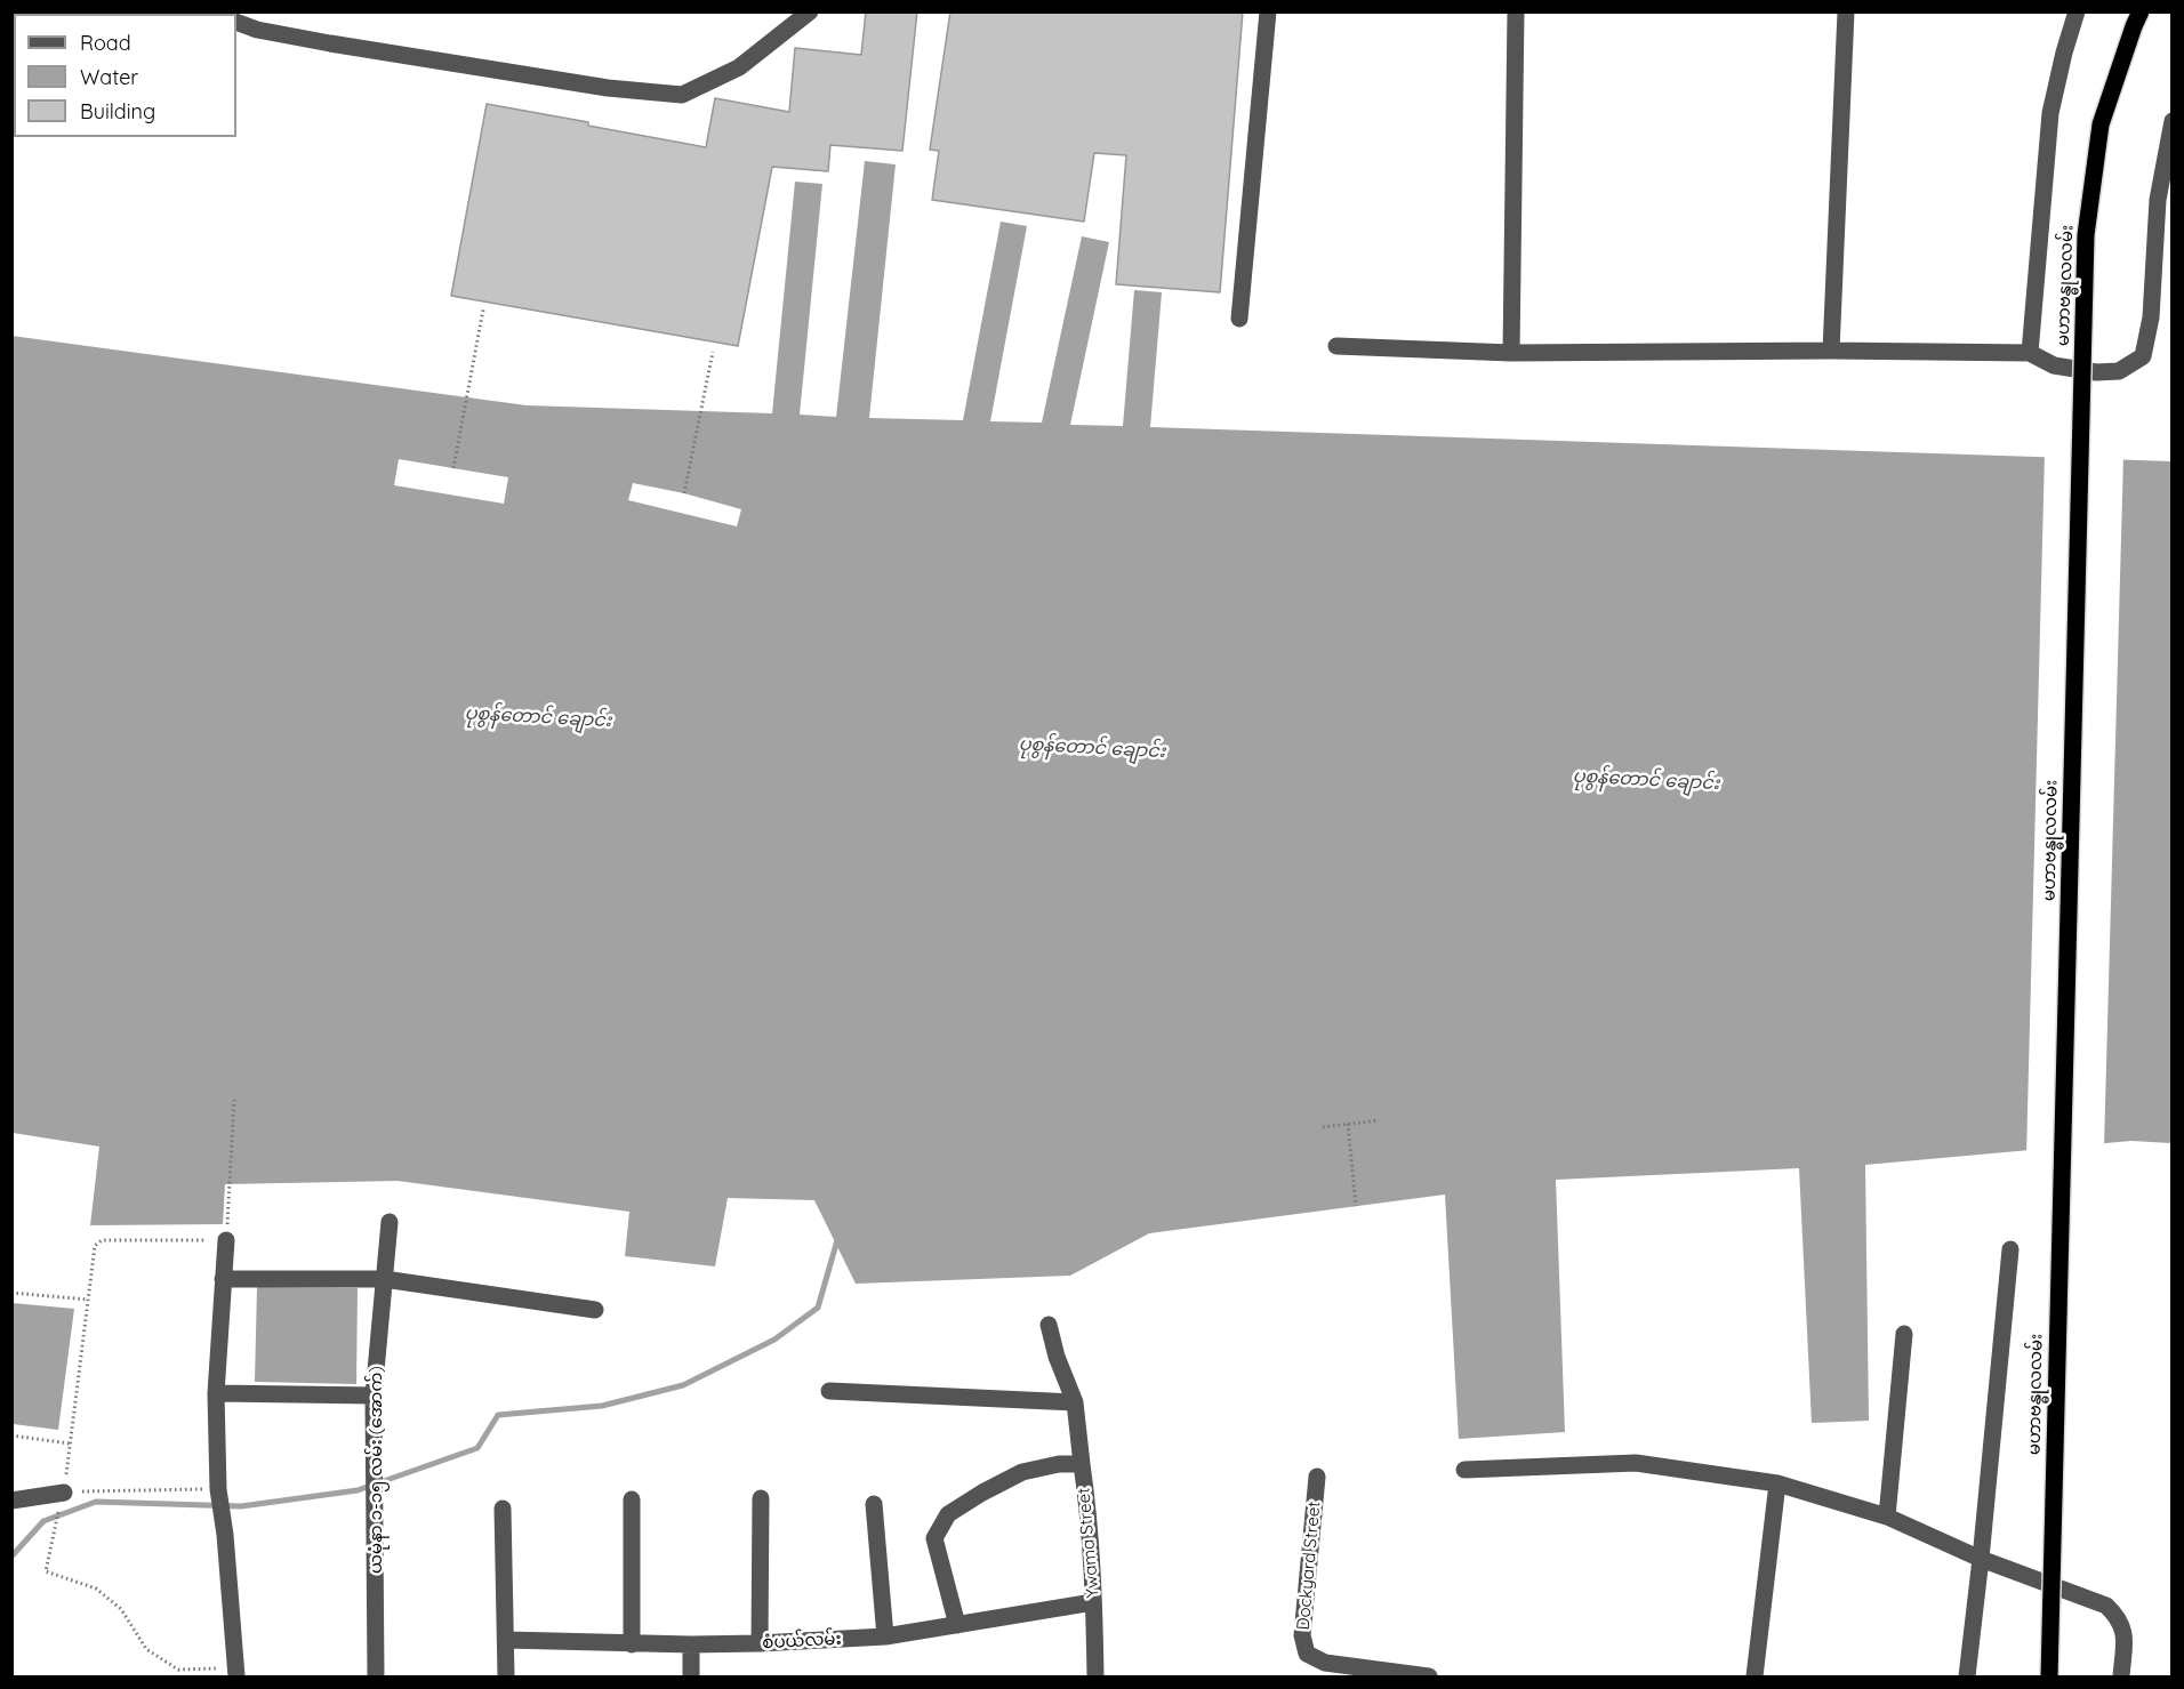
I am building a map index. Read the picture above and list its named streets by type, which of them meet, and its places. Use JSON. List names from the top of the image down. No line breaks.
{"streets":{"main road":["မဟာဗန္ဓုလလမ်း"],"street":["ယမုံနာ ၁-၁၅ လမ်း (အောက်)","Ywama Street","Dockyard Street","စံပယ်လမ်း"]},"crossings":[["Ywama Street","စံပယ်လမ်း"]],"water":["ပုစွန်တောင် ချောင်း"],"legend":["Road","Water","Building"]}
